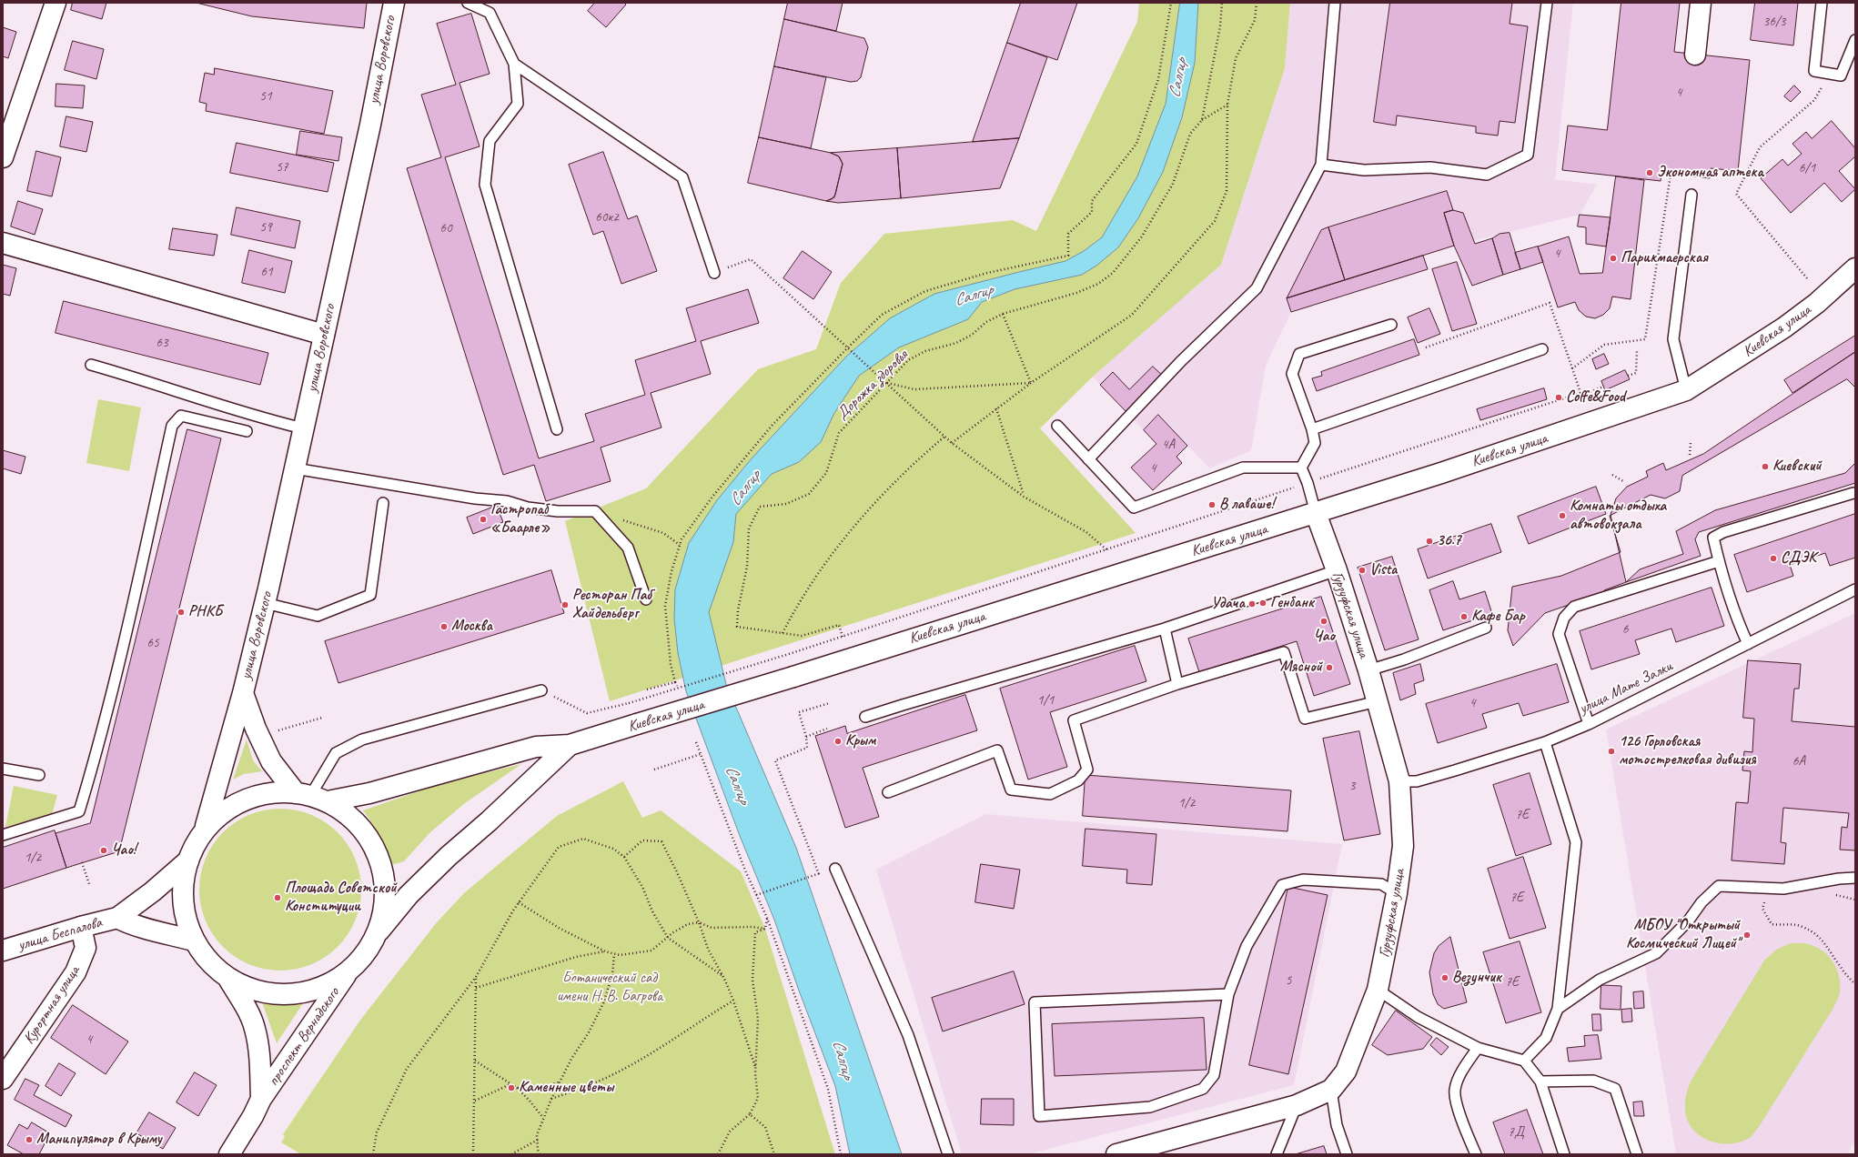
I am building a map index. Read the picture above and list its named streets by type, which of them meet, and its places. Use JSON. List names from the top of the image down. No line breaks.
{"streets":{"main road":["улица Воровского","Киевская улица","Гурзуфская улица","улица Беспалова","Курортная улица","проспект Вернадского"],"lane":["улица Мате Залки"],"path":["Дорожка здоровья"]},"crossings":[["Киевская улица","Гурзуфская улица"],["Гурзуфская улица","улица Мате Залки"],["улица Беспалова","Курортная улица"]],"water":["Салгир"],"parks":["Ботанический сад имени Н. В. Багрова"],"places":["Экономная аптека","Парикмаерская","Coffe&Food","Киевский","В лаваше!","Комнаты отдыха автовокзала","Гастропаб «Баарле»","36.7","СДЭК","Vista","Генбанк","Удача","Ресторан Паб Хайдельберг","РНКБ","Кафе Бар","Чао","Москва","Мясной","Крым","126 Горловская мотострелковая дивизия","Чао!","Площадь Советской Конституции","МБОУ \"Открытый Космический Лицей\"","Везунчик","Каменные цветы","Манипулятор в Крыму"],"house_numbers":["36/3","4","51","57","6/1","60к2","59","60","4","61","63","4А","4","6","65","1/1","4","6А","3","1/2","7Е","1/2","7Е","5","7Е","4","7Д"]}
